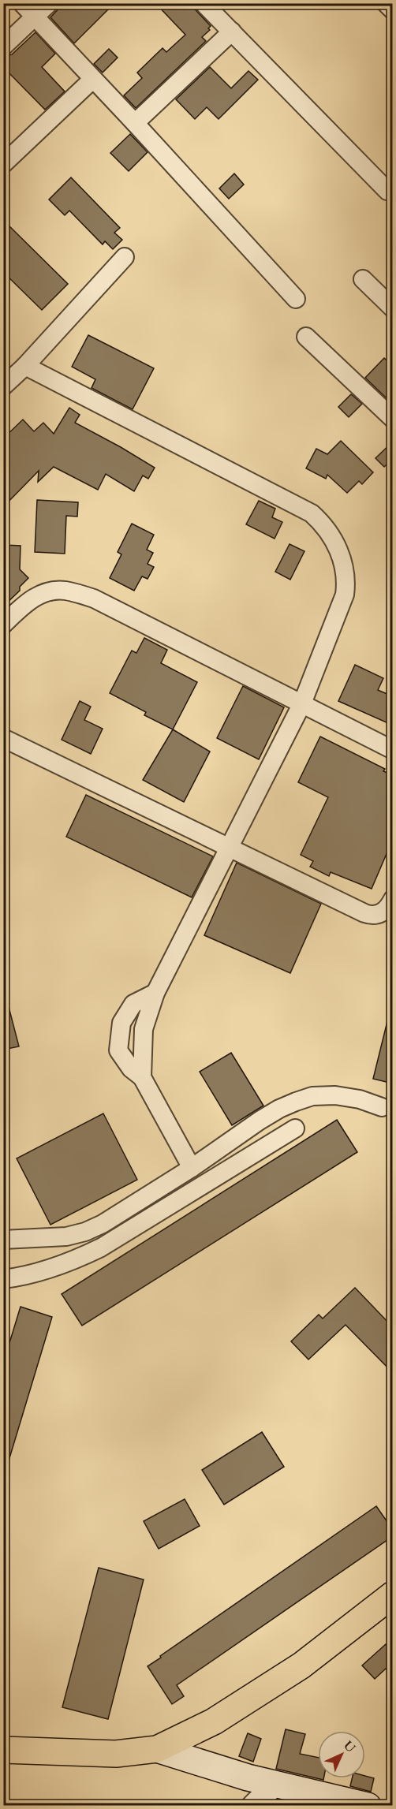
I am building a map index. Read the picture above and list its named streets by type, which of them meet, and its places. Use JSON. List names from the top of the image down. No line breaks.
{"north":"top right"}
